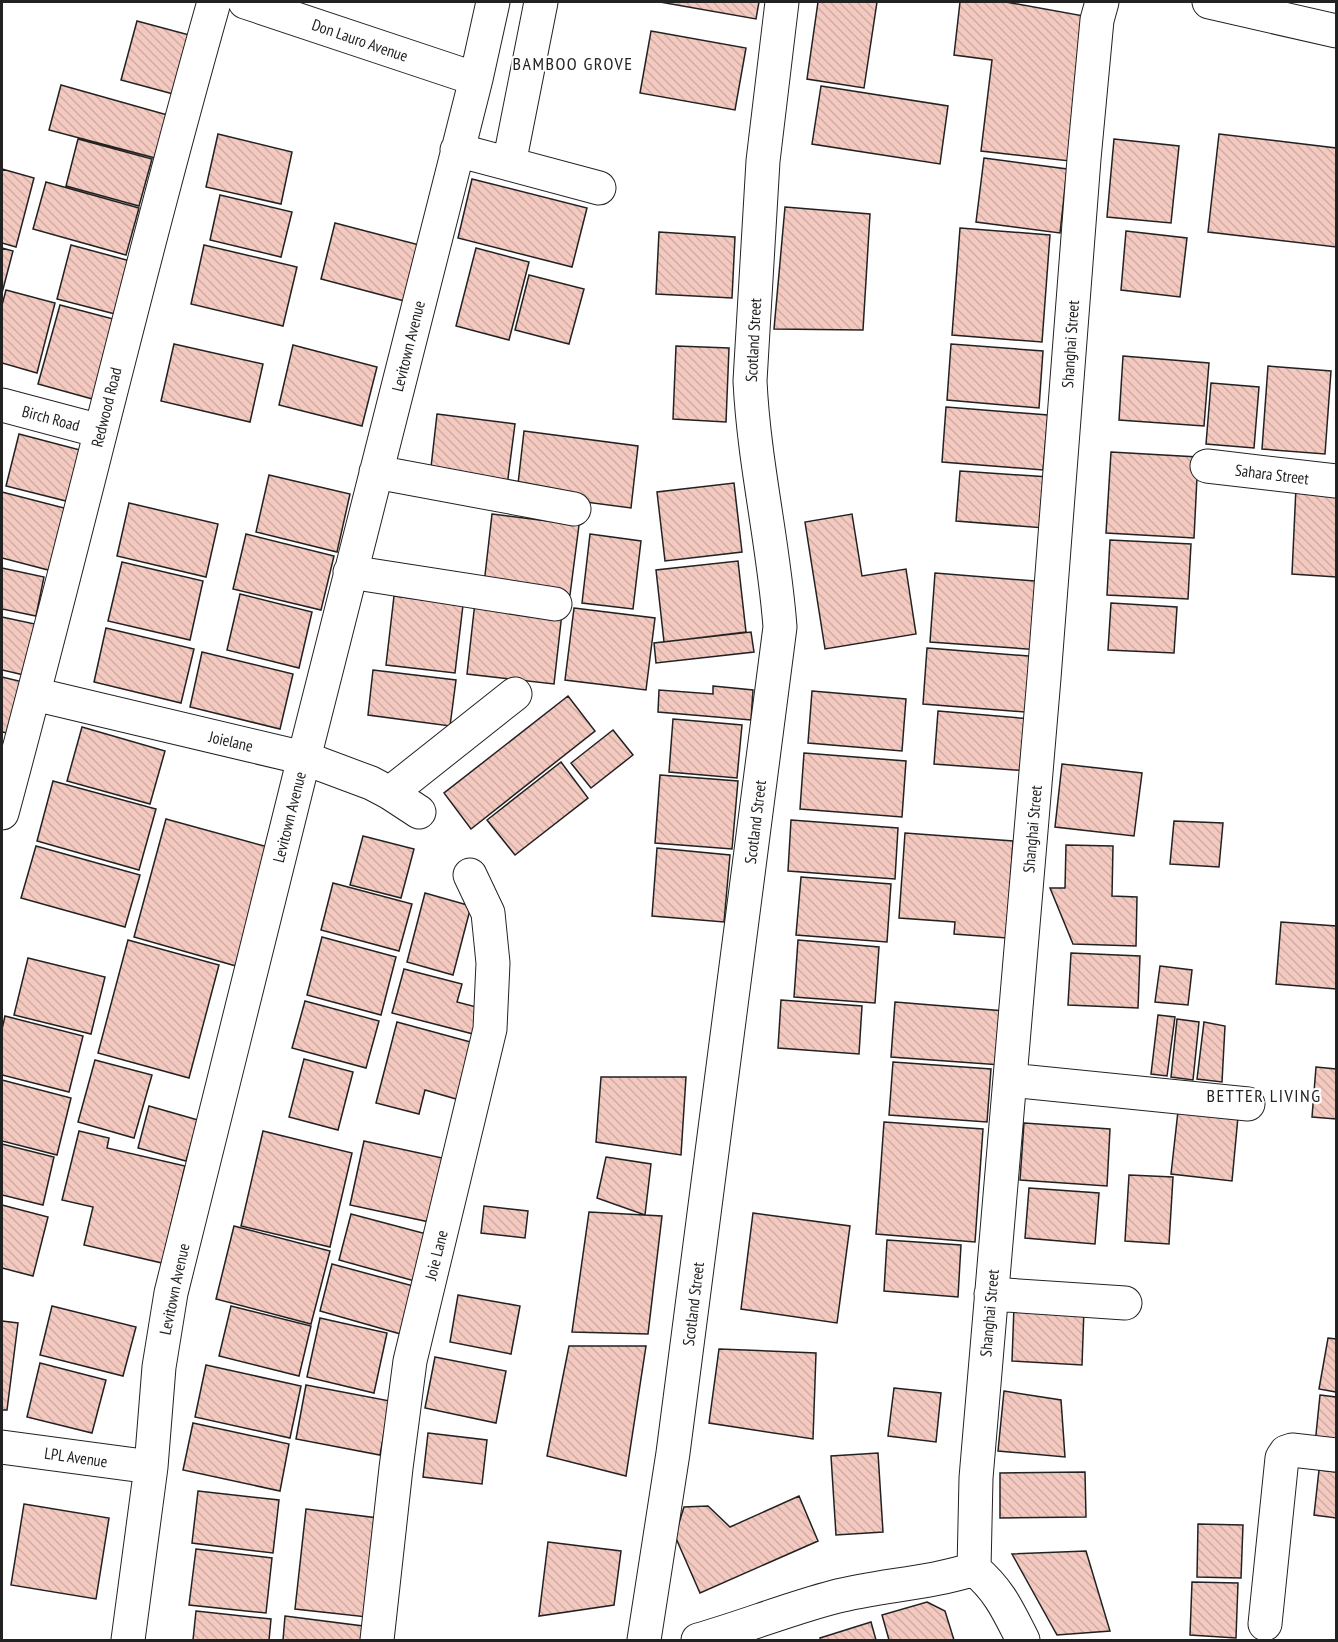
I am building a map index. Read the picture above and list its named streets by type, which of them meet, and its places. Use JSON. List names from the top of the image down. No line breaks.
{"streets":{"street":["Don Lauro Avenue","Scotland Street","Shanghai Street","Levitown Avenue","Redwood Road","Birch Road","Sahara Street","Joielane","Joie Lane","LPL Avenue"]},"crossings":[["Don Lauro Avenue","Levitown Avenue"],["Levitown Avenue","Joielane"],["Levitown Avenue","LPL Avenue"],["Redwood Road","Birch Road"],["Redwood Road","Joielane"]],"districts":["BAMBOO GROVE","BETTER LIVING"]}
